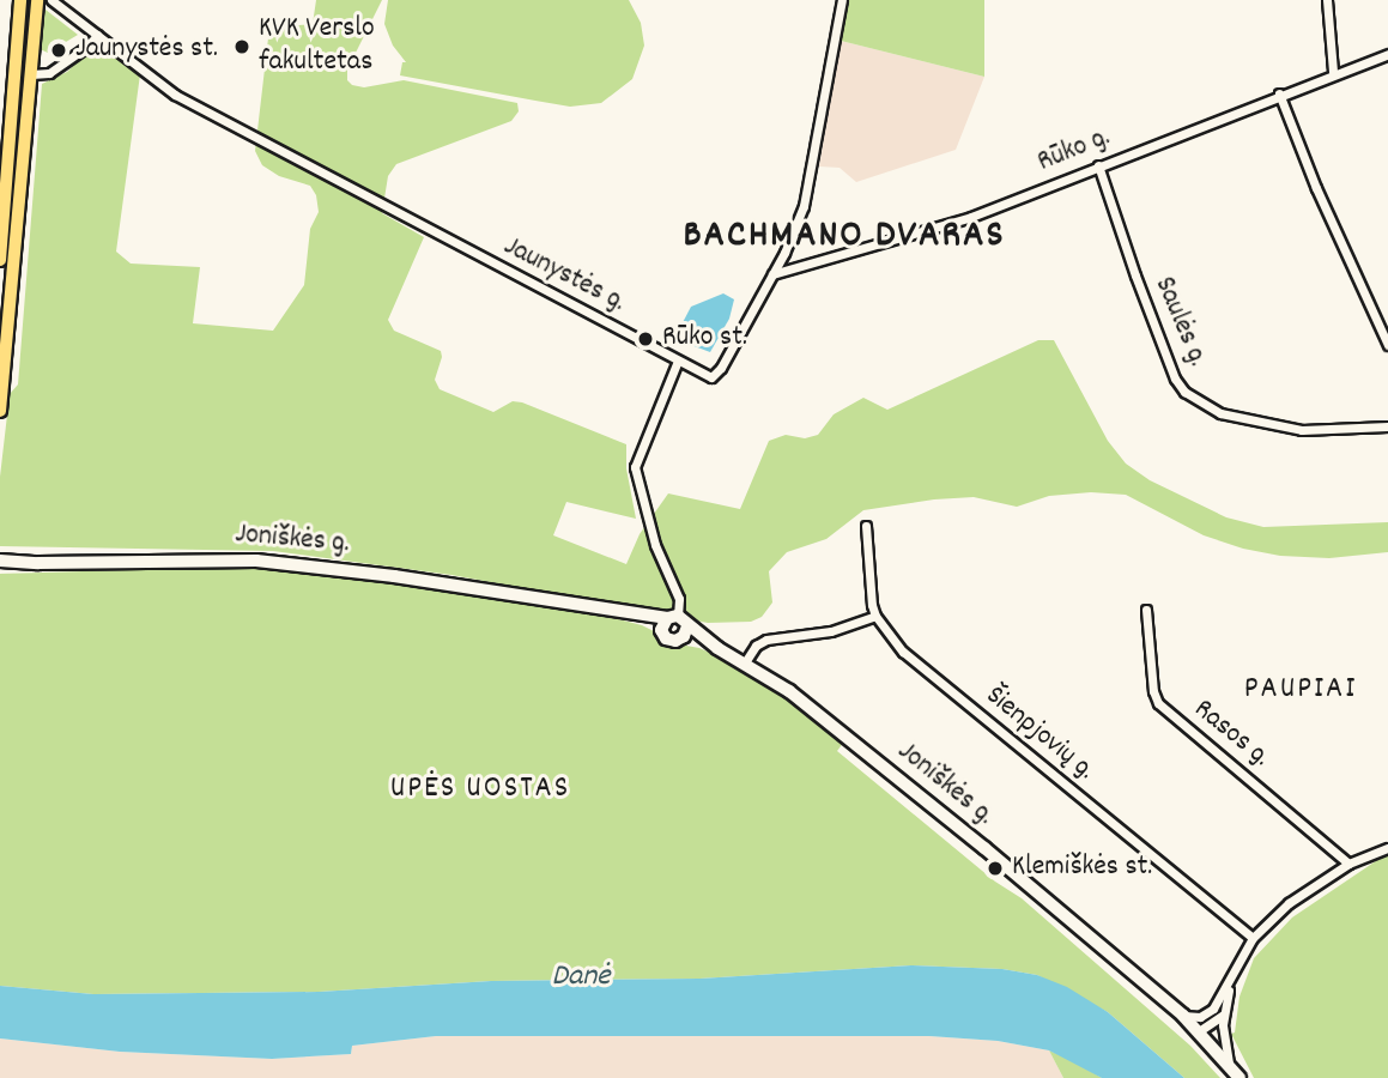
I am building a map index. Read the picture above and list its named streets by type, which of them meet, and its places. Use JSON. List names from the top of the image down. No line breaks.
{"streets":{"main road":["Joniškės g."],"street":["Rūko g.","Jaunystės g.","Saulės g.","Šienpjovių g.","Rasos g."]},"crossings":[["Rūko g.","Jaunystės g."],["Rūko g.","Saulės g."]],"districts":["BACHMANO DVARAS","PAUPIAI","UPĖS UOSTAS"],"water":["Danė"],"places":["KVK Verslo fakultetas","Jaunystės st.","Rūko st.","Klemiškės st."]}
